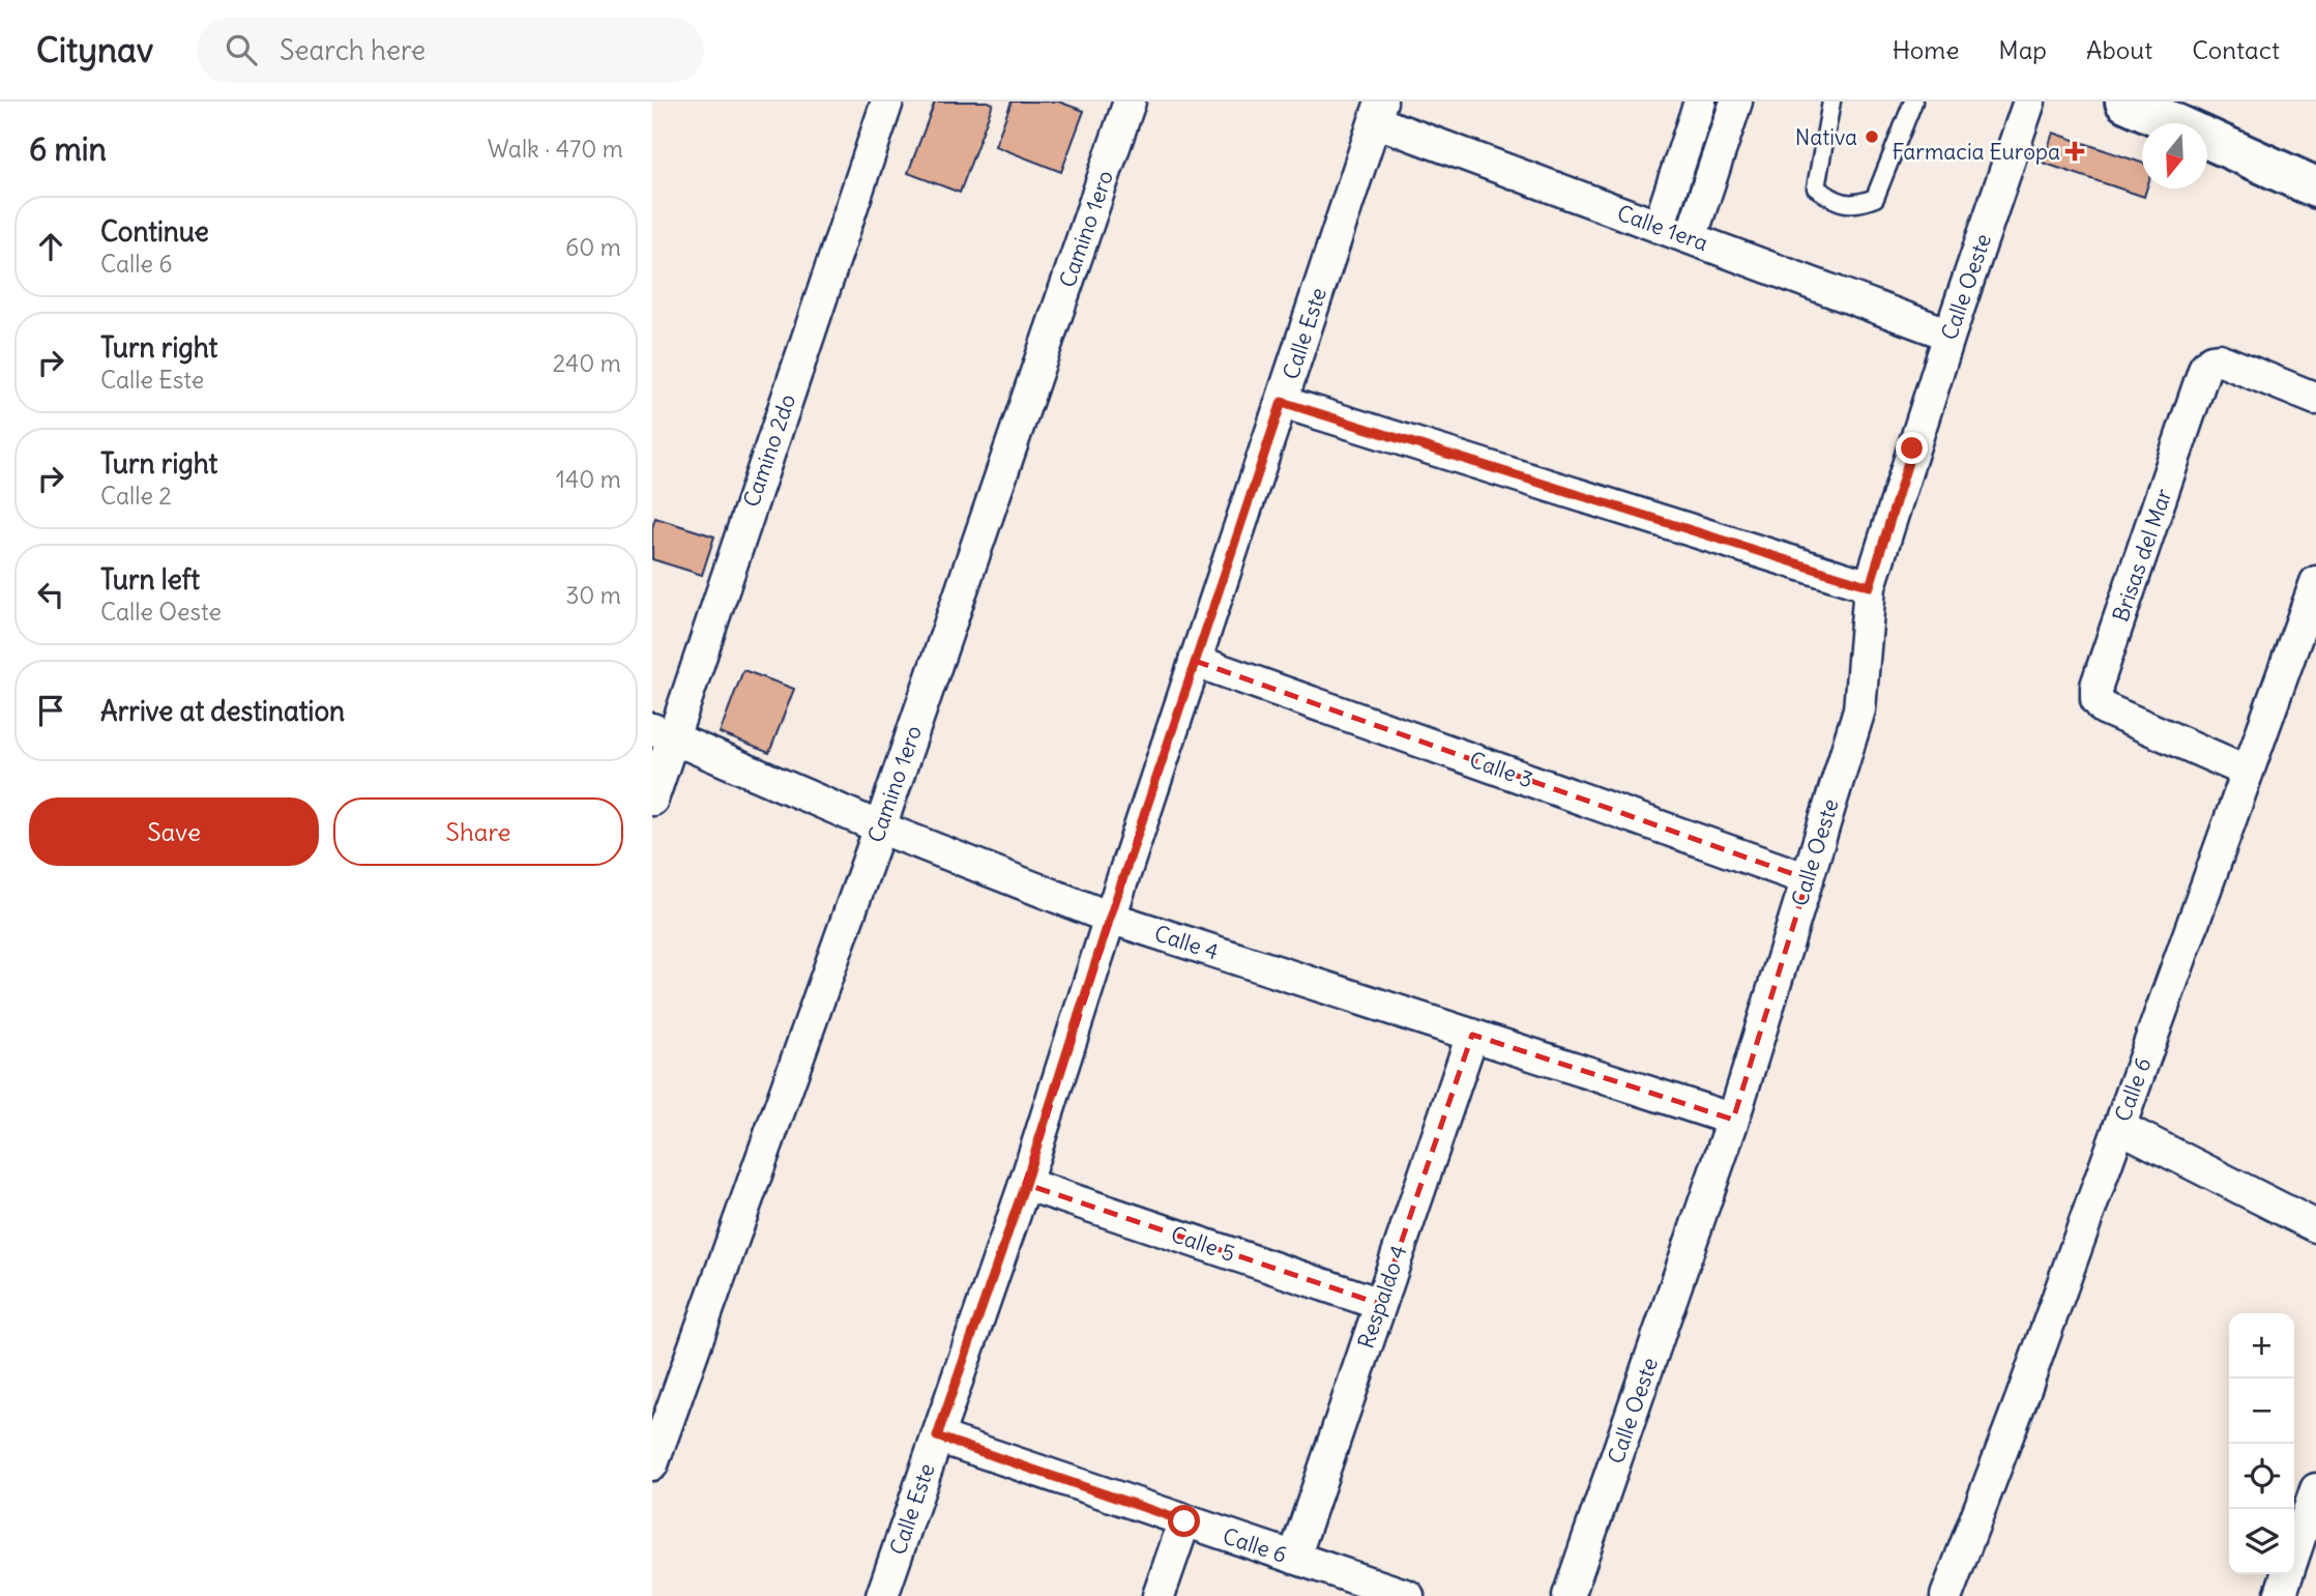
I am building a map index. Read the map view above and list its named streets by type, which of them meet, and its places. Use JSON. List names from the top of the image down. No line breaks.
{"streets":{"street":["Calle 1era","Camino 1ero","Calle Oeste","Calle Este","Camino 2do","Brisas del Mar","Calle 3","Calle 4","Calle 6","Calle 5","Respaldo 4"]},"crossings":[["Calle 1era","Calle Oeste"],["Calle 1era","Calle Este"],["Camino 1ero","Calle 4"],["Calle Oeste","Calle 3"],["Calle Oeste","Calle 4"],["Calle Este","Calle 3"],["Calle Este","Calle 4"],["Calle Este","Calle 6"],["Calle Este","Calle 5"],["Camino 2do","Calle 4"],["Brisas del Mar","Calle 6"],["Calle 4","Respaldo 4"],["Calle 6","Respaldo 4"],["Calle 5","Respaldo 4"]],"places":{"other":["Nativa"],"health":["Farmacia Europa"]},"north":"bottom","page":{"header":"Citynav","search":"Search here","nav":["Home","Map","About","Contact"],"heading":["6 min","Walk · 470 m"],"list":[["Continue","Calle 6","60 m"],["Turn right","Calle Este","240 m"],["Turn right","Calle 2","140 m"],["Turn left","Calle Oeste","30 m"],"Arrive at destination"],"buttons":["Save","Share"],"map_buttons":["+","−"]}}
